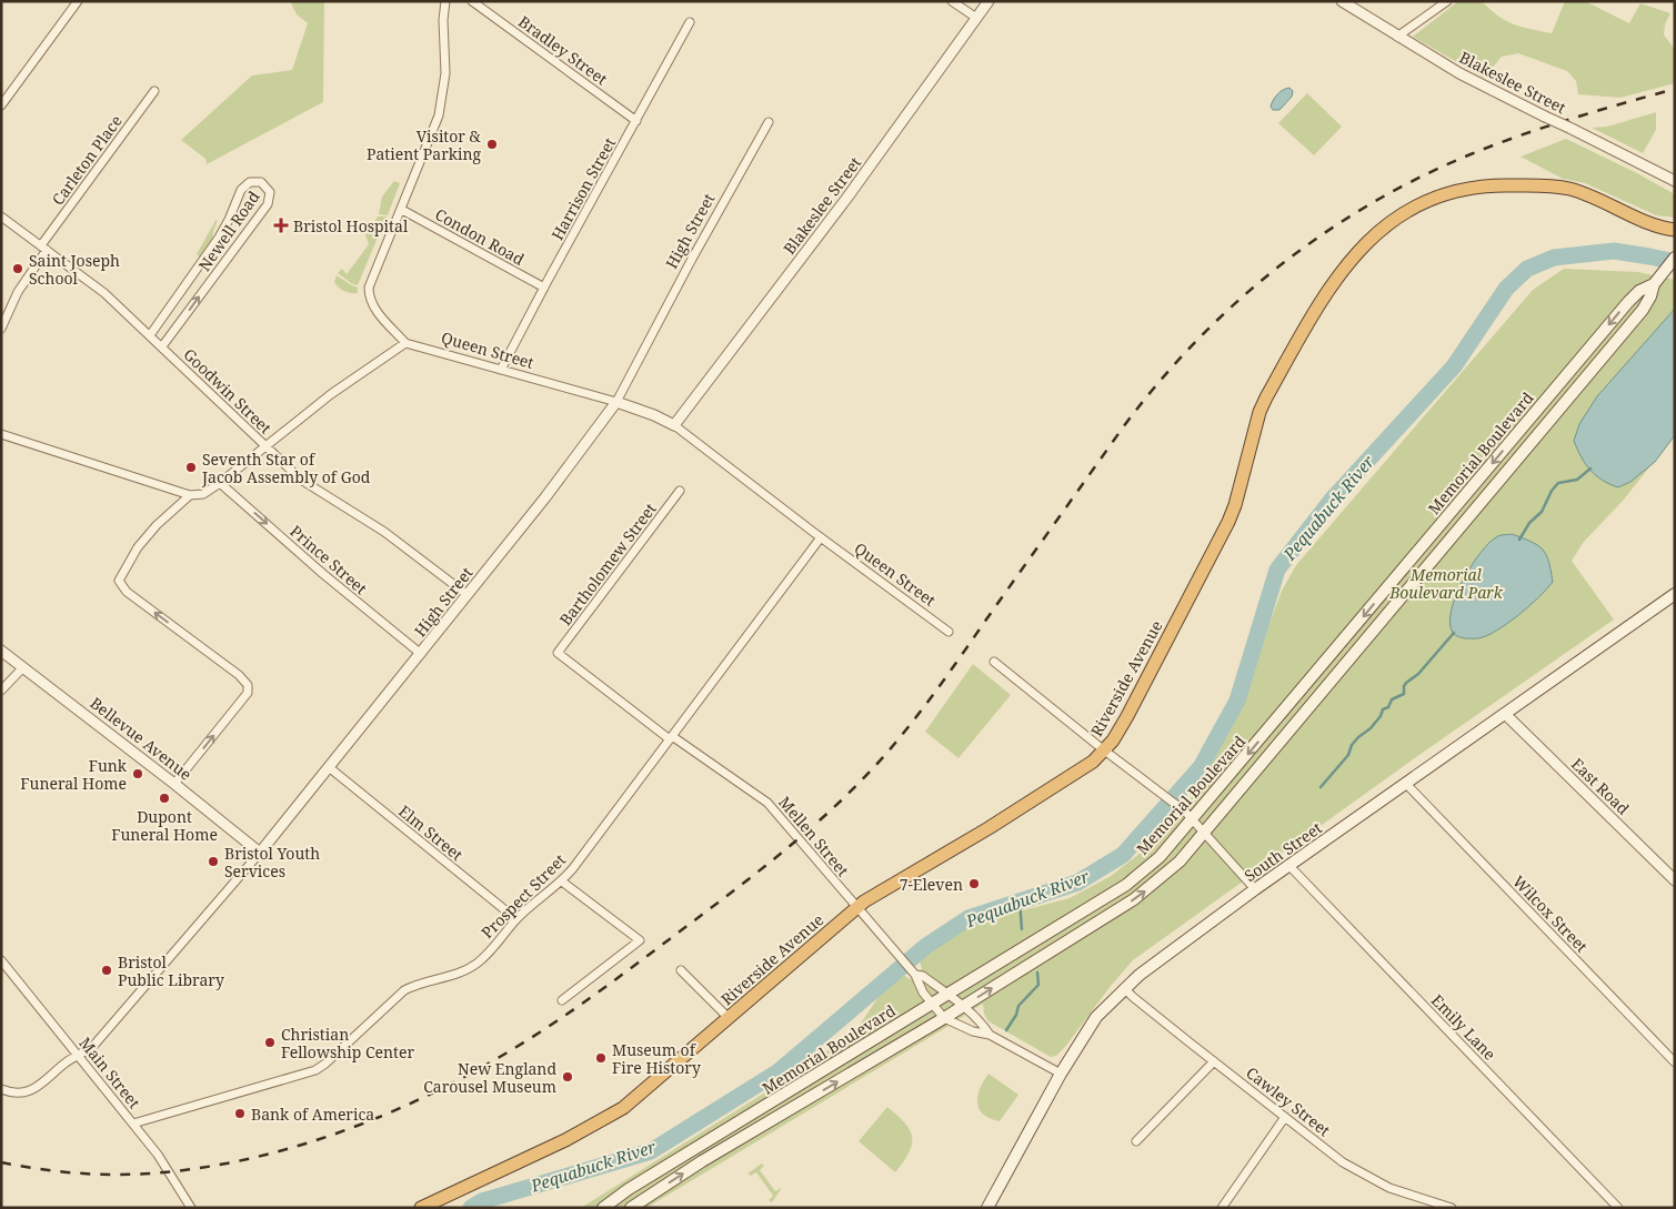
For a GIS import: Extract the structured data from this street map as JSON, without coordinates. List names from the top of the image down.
{
  "streets": {
    "highway": ["Riverside Avenue"],
    "main road": ["Memorial Boulevard", "South Street"],
    "street": [
      "Bradley Street",
      "Blakeslee Street",
      "Carleton Place",
      "Harrison Street",
      "Newell Road",
      "High Street",
      "Condon Road",
      "Queen Street",
      "Goodwin Street",
      "Prince Street",
      "Bartholomew Street",
      "Bellevue Avenue",
      "East Road",
      "Elm Street",
      "Mellen Street",
      "Prospect Street",
      "Wilcox Street",
      "Emily Lane",
      "Main Street",
      "Cawley Street"
    ]
  },
  "crossings": [
    ["Bradley Street", "Harrison Street"],
    ["Blakeslee Street", "Queen Street"],
    ["Carleton Place", "Goodwin Street"],
    ["Harrison Street", "Condon Road"],
    ["Harrison Street", "Queen Street"],
    ["Newell Road", "Goodwin Street"],
    ["High Street", "Queen Street"],
    ["High Street", "Goodwin Street"],
    ["High Street", "Prince Street"],
    ["High Street", "Bellevue Avenue"],
    ["High Street", "Elm Street"],
    ["High Street", "Main Street"],
    ["Queen Street", "Prospect Street"],
    ["Memorial Boulevard", "Mellen Street"],
    ["Bartholomew Street", "Mellen Street"],
    ["Riverside Avenue", "Mellen Street"],
    ["East Road", "South Street"],
    ["Elm Street", "Prospect Street"],
    ["Mellen Street", "South Street"],
    ["Mellen Street", "Prospect Street"],
    ["South Street", "Wilcox Street"],
    ["South Street", "Emily Lane"],
    ["South Street", "Cawley Street"],
    ["Prospect Street", "Main Street"]
  ],
  "one_way": ["Prince Street"],
  "water": ["Pequabuck River"],
  "parks": ["Memorial Boulevard Park"],
  "places": {
    "other": [
      "Visitor & Patient Parking",
      "Saint Joseph School",
      "Seventh Star of Jacob Assembly of God",
      "Funk Funeral Home",
      "Dupont Funeral Home",
      "Bristol Youth Services",
      "7-Eleven",
      "Bristol Public Library",
      "Christian Fellowship Center",
      "Museum of Fire History",
      "New England Carousel Museum",
      "Bank of America"
    ],
    "health": ["Bristol Hospital"]
  }
}
